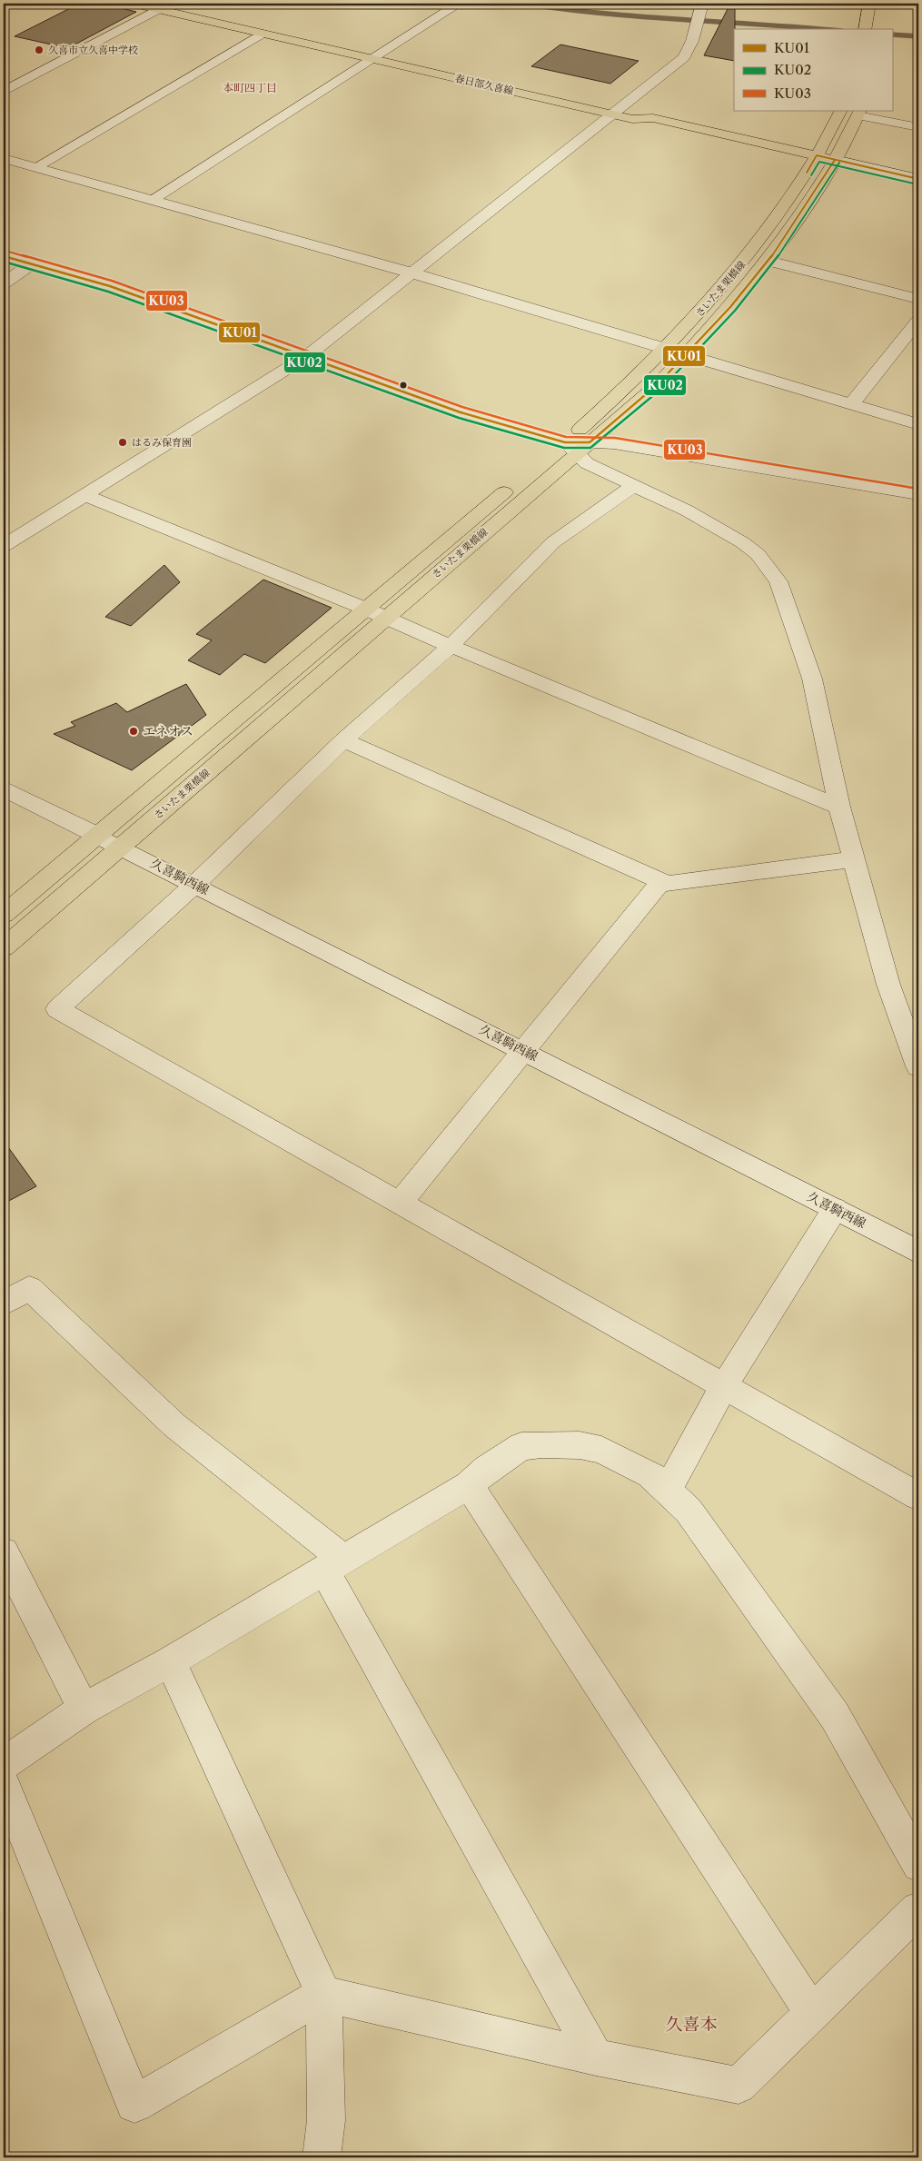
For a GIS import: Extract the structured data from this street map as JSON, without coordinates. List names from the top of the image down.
{
  "streets": {
    "main road": ["春日部久喜線", "さいたま栗橋線"],
    "street": ["久喜騎西線"]
  },
  "crossings": [
    ["春日部久喜線", "さいたま栗橋線"],
    ["さいたま栗橋線", "久喜騎西線"]
  ],
  "districts": ["本町四丁目", "久喜本"],
  "places": ["久喜市立久喜中学校", "はるみ保育園", "エネオス"],
  "lines": ["transit line KU01", "transit line KU02", "transit line KU03"],
  "legend": ["KU01", "KU02", "KU03"]
}
